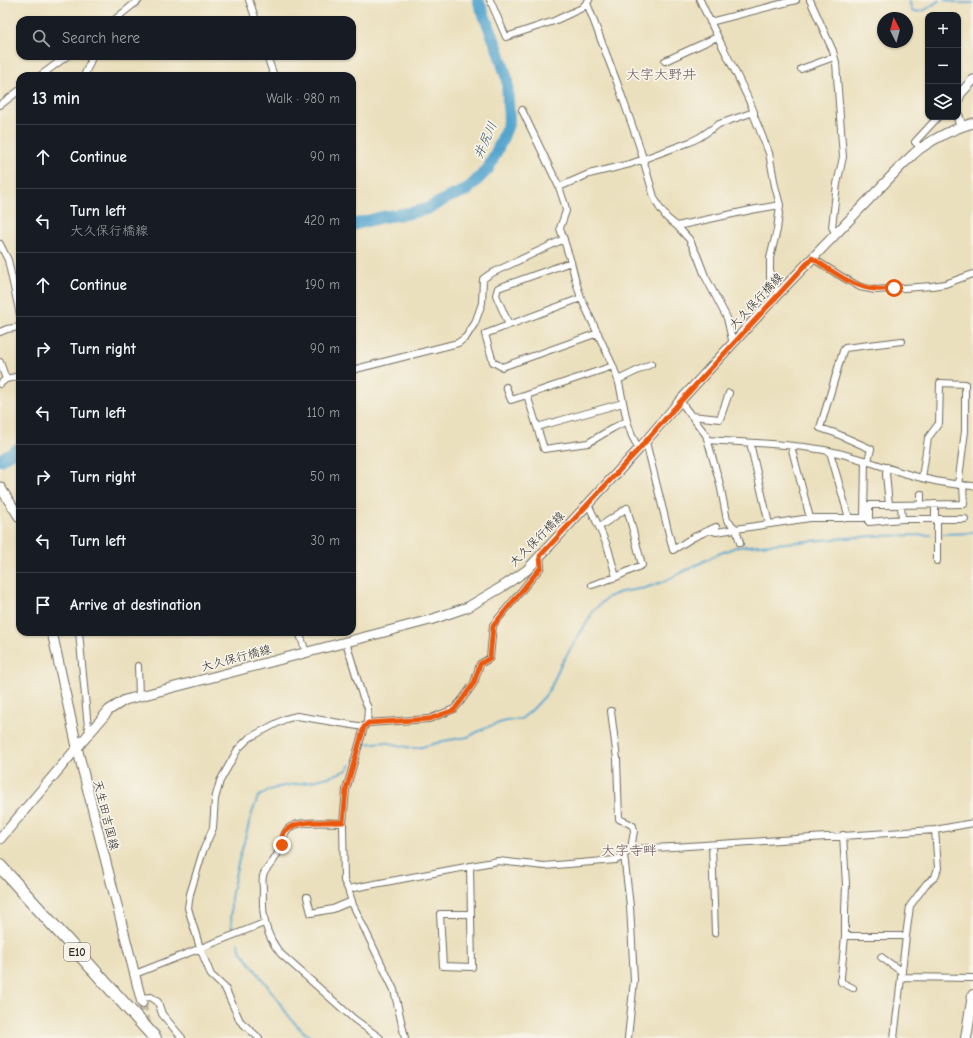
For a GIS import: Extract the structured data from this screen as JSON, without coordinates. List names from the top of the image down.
{
  "streets": {
    "highway": ["E10"],
    "main road": ["大久保行橋線", "天生田吉国線"]
  },
  "crossings": [
    ["大久保行橋線", "天生田吉国線"]
  ],
  "districts": ["大字大野井", "大字寺畔"],
  "water": ["井尻川"],
  "north": "top",
  "page": {
    "map_buttons": ["+", "−"],
    "search": "Search here",
    "heading": ["13 min", "Walk · 980 m"],
    "list": [
      ["Continue", "90 m"],
      ["Turn left", "大久保行橋線", "420 m"],
      ["Continue", "190 m"],
      ["Turn right", "90 m"],
      ["Turn left", "110 m"],
      ["Turn right", "50 m"],
      ["Turn left", "30 m"],
      "Arrive at destination"
    ]
  }
}
